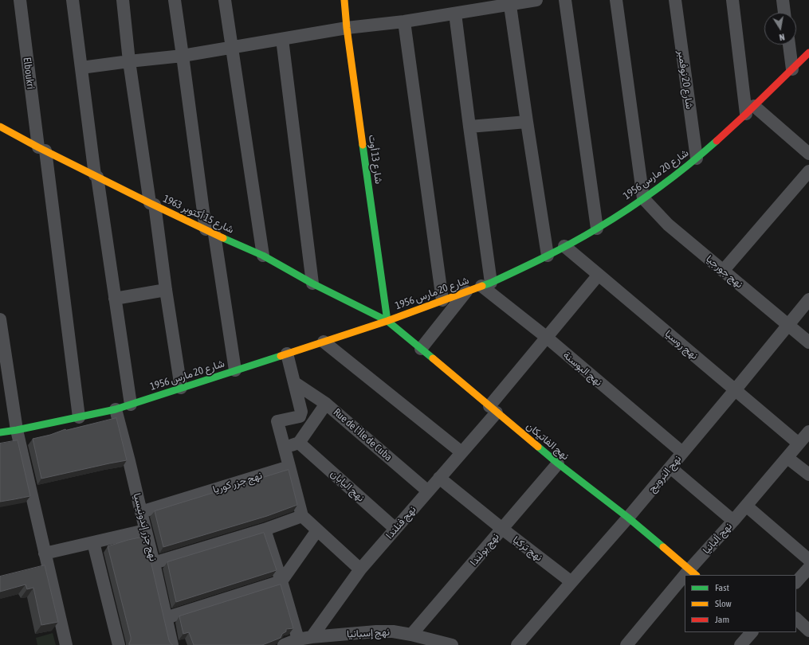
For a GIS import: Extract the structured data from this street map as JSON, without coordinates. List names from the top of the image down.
{
  "streets": {
    "street": [
      "Elboukri",
      "شارع 20 نوفمبر",
      "شارع 13 أوت",
      "شارع 20 مارس 1956",
      "شارع 15 أكتوبر 1963",
      "نهج جورجيا",
      "نهج روسيا",
      "نهج البوسنة",
      "Rue de l'Île de Cuba",
      "نهج الفاتيكان",
      "نهج النرويج",
      "نهج جزر كوريا",
      "نهج اليابان",
      "نهج فنلندا",
      "نهج جزر إندونيسيا",
      "نهج ألبانيا",
      "نهج تركيا",
      "نهج بولندا",
      "نهج إسبانيا"
    ]
  },
  "crossings": [
    ["Elboukri", "شارع 20 مارس 1956"],
    ["Elboukri", "شارع 15 أكتوبر 1963"],
    ["شارع 20 نوفمبر", "شارع 20 مارس 1956"],
    ["شارع 13 أوت", "شارع 20 مارس 1956"],
    ["شارع 13 أوت", "شارع 15 أكتوبر 1963"],
    ["شارع 13 أوت", "نهج الفاتيكان"],
    ["شارع 20 مارس 1956", "شارع 15 أكتوبر 1963"],
    ["شارع 20 مارس 1956", "نهج جورجيا"],
    ["شارع 20 مارس 1956", "نهج روسيا"],
    ["شارع 20 مارس 1956", "نهج البوسنة"],
    ["شارع 20 مارس 1956", "نهج الفاتيكان"],
    ["شارع 20 مارس 1956", "نهج جزر إندونيسيا"],
    ["شارع 15 أكتوبر 1963", "نهج الفاتيكان"],
    ["نهج جورجيا", "نهج النرويج"],
    ["نهج روسيا", "نهج النرويج"],
    ["نهج روسيا", "نهج فنلندا"],
    ["نهج روسيا", "نهج ألبانيا"],
    ["نهج البوسنة", "نهج النرويج"],
    ["نهج البوسنة", "نهج فنلندا"],
    ["Rue de l'Île de Cuba", "نهج فنلندا"],
    ["نهج الفاتيكان", "نهج النرويج"],
    ["نهج الفاتيكان", "نهج فنلندا"],
    ["نهج الفاتيكان", "نهج ألبانيا"],
    ["نهج الفاتيكان", "نهج بولندا"],
    ["نهج النرويج", "نهج تركيا"],
    ["نهج جزر كوريا", "نهج جزر إندونيسيا"],
    ["نهج اليابان", "نهج فنلندا"],
    ["نهج فنلندا", "نهج تركيا"],
    ["نهج فنلندا", "نهج إسبانيا"],
    ["نهج تركيا", "نهج بولندا"],
    ["نهج بولندا", "نهج إسبانيا"]
  ],
  "legend": ["Fast", "Slow", "Jam"],
  "north": "bottom"
}
